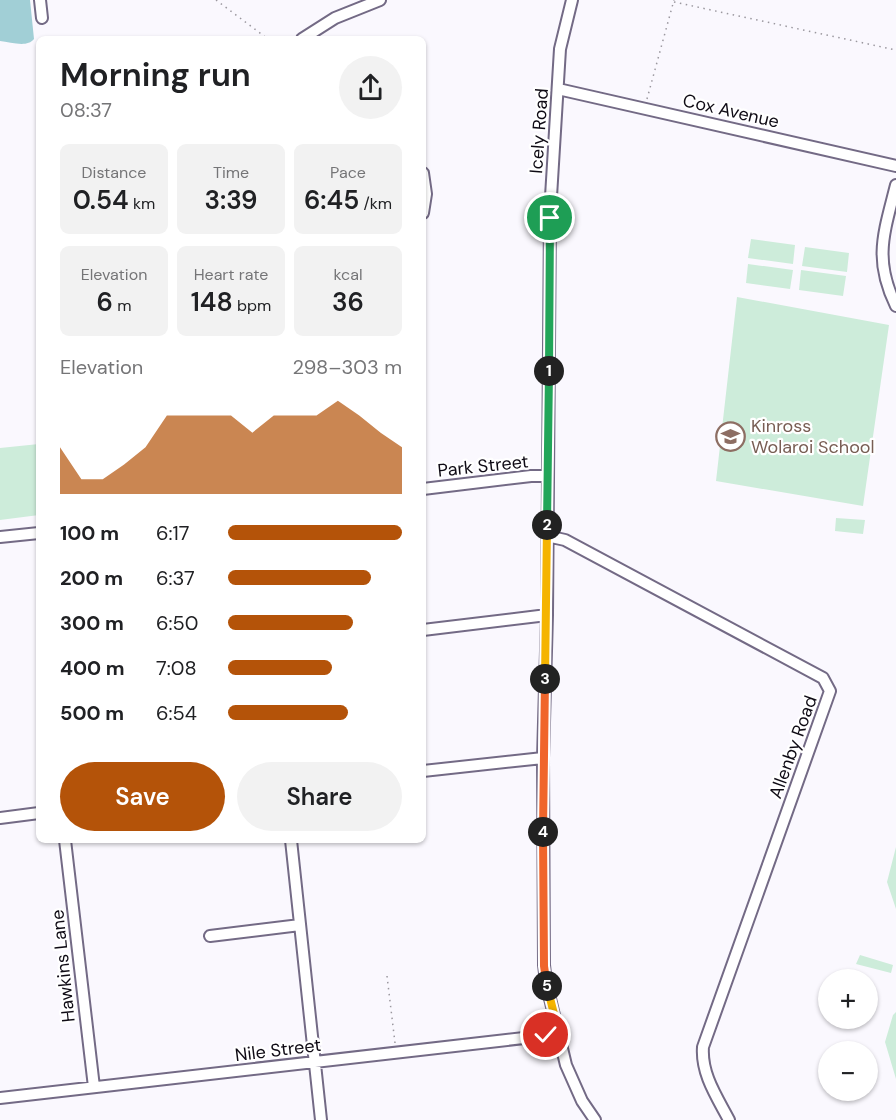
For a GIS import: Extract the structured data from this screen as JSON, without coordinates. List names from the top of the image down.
{
  "streets": {
    "street": [
      "Cox Avenue",
      "Icely Road",
      "Park Street",
      "Allenby Road",
      "Hawkins Lane",
      "Nile Street"
    ]
  },
  "crossings": [
    ["Cox Avenue", "Icely Road"],
    ["Icely Road", "Park Street"],
    ["Icely Road", "Allenby Road"],
    ["Icely Road", "Nile Street"],
    ["Hawkins Lane", "Nile Street"]
  ],
  "places": {
    "school or university": ["Kinross Wolaroi School"]
  },
  "page": {
    "heading": ["Morning run", "08:37"],
    "stats": [
      ["Distance", "0.54 km"],
      ["Time", "3:39"],
      ["Pace", "6:45 /km"],
      ["Elevation", "6 m"],
      ["Heart rate", "148 bpm"],
      ["kcal", "36"]
    ],
    "chart": ["Elevation", "298–303 m"],
    "pins": [
      "1",
      "2",
      "3",
      "4",
      "5"
    ],
    "list": [
      {
        "name": "100 m",
        "note": "6:17"
      },
      {
        "name": "200 m",
        "note": "6:37"
      },
      {
        "name": "300 m",
        "note": "6:50"
      },
      {
        "name": "400 m",
        "note": "7:08"
      },
      {
        "name": "500 m",
        "note": "6:54"
      }
    ],
    "buttons": ["Save", "Share"],
    "map_buttons": ["+", "−"]
  }
}
